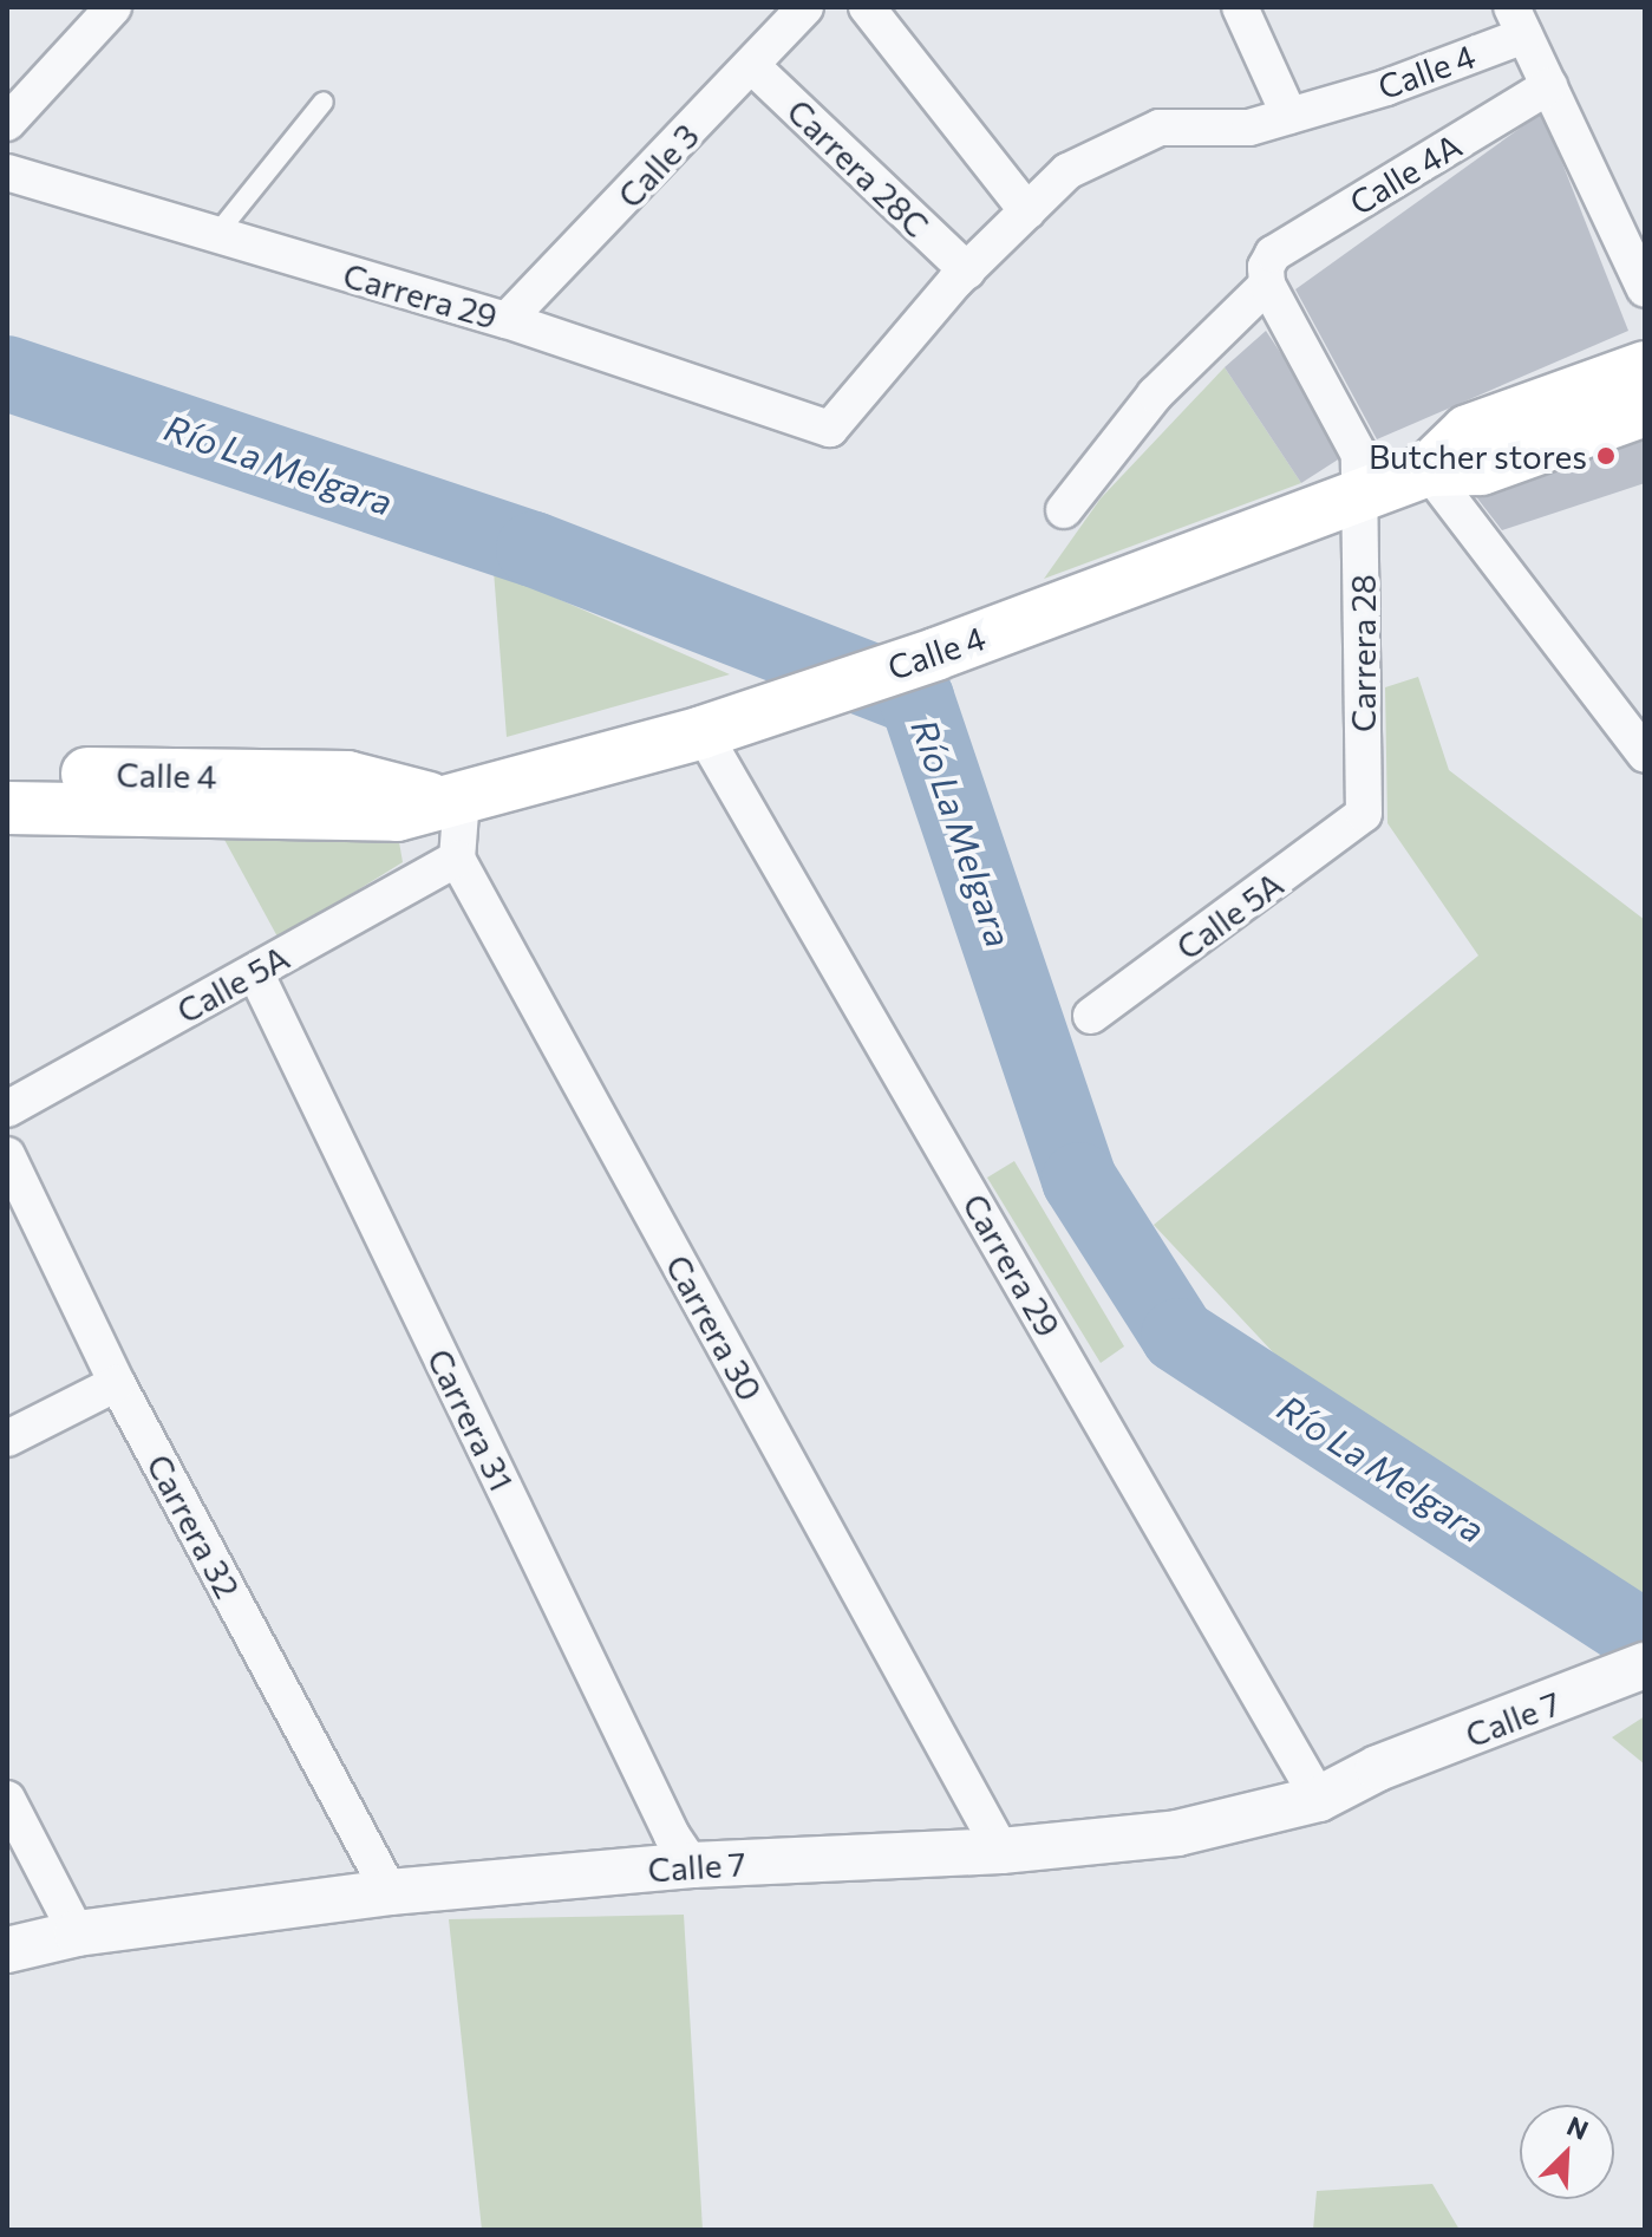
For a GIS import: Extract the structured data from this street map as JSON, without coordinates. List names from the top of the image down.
{
  "streets": {
    "main road": ["Calle 4"],
    "street": [
      "Calle 3",
      "Carrera 28C",
      "Calle 4A",
      "Carrera 29",
      "Carrera 28",
      "Calle 5A",
      "Carrera 30",
      "Carrera 31",
      "Carrera 32",
      "Calle 7"
    ]
  },
  "crossings": [
    ["Calle 4", "Carrera 28C"],
    ["Calle 4", "Carrera 29"],
    ["Calle 4", "Carrera 28"],
    ["Calle 3", "Carrera 28C"],
    ["Calle 3", "Carrera 29"],
    ["Calle 4A", "Carrera 28"],
    ["Carrera 29", "Calle 7"],
    ["Carrera 28", "Calle 5A"],
    ["Calle 5A", "Carrera 30"],
    ["Calle 5A", "Carrera 31"],
    ["Carrera 30", "Calle 7"],
    ["Carrera 31", "Calle 7"],
    ["Carrera 32", "Calle 7"]
  ],
  "water": ["Río La Melgara"],
  "places": ["Butcher stores"],
  "north": "top right"
}
